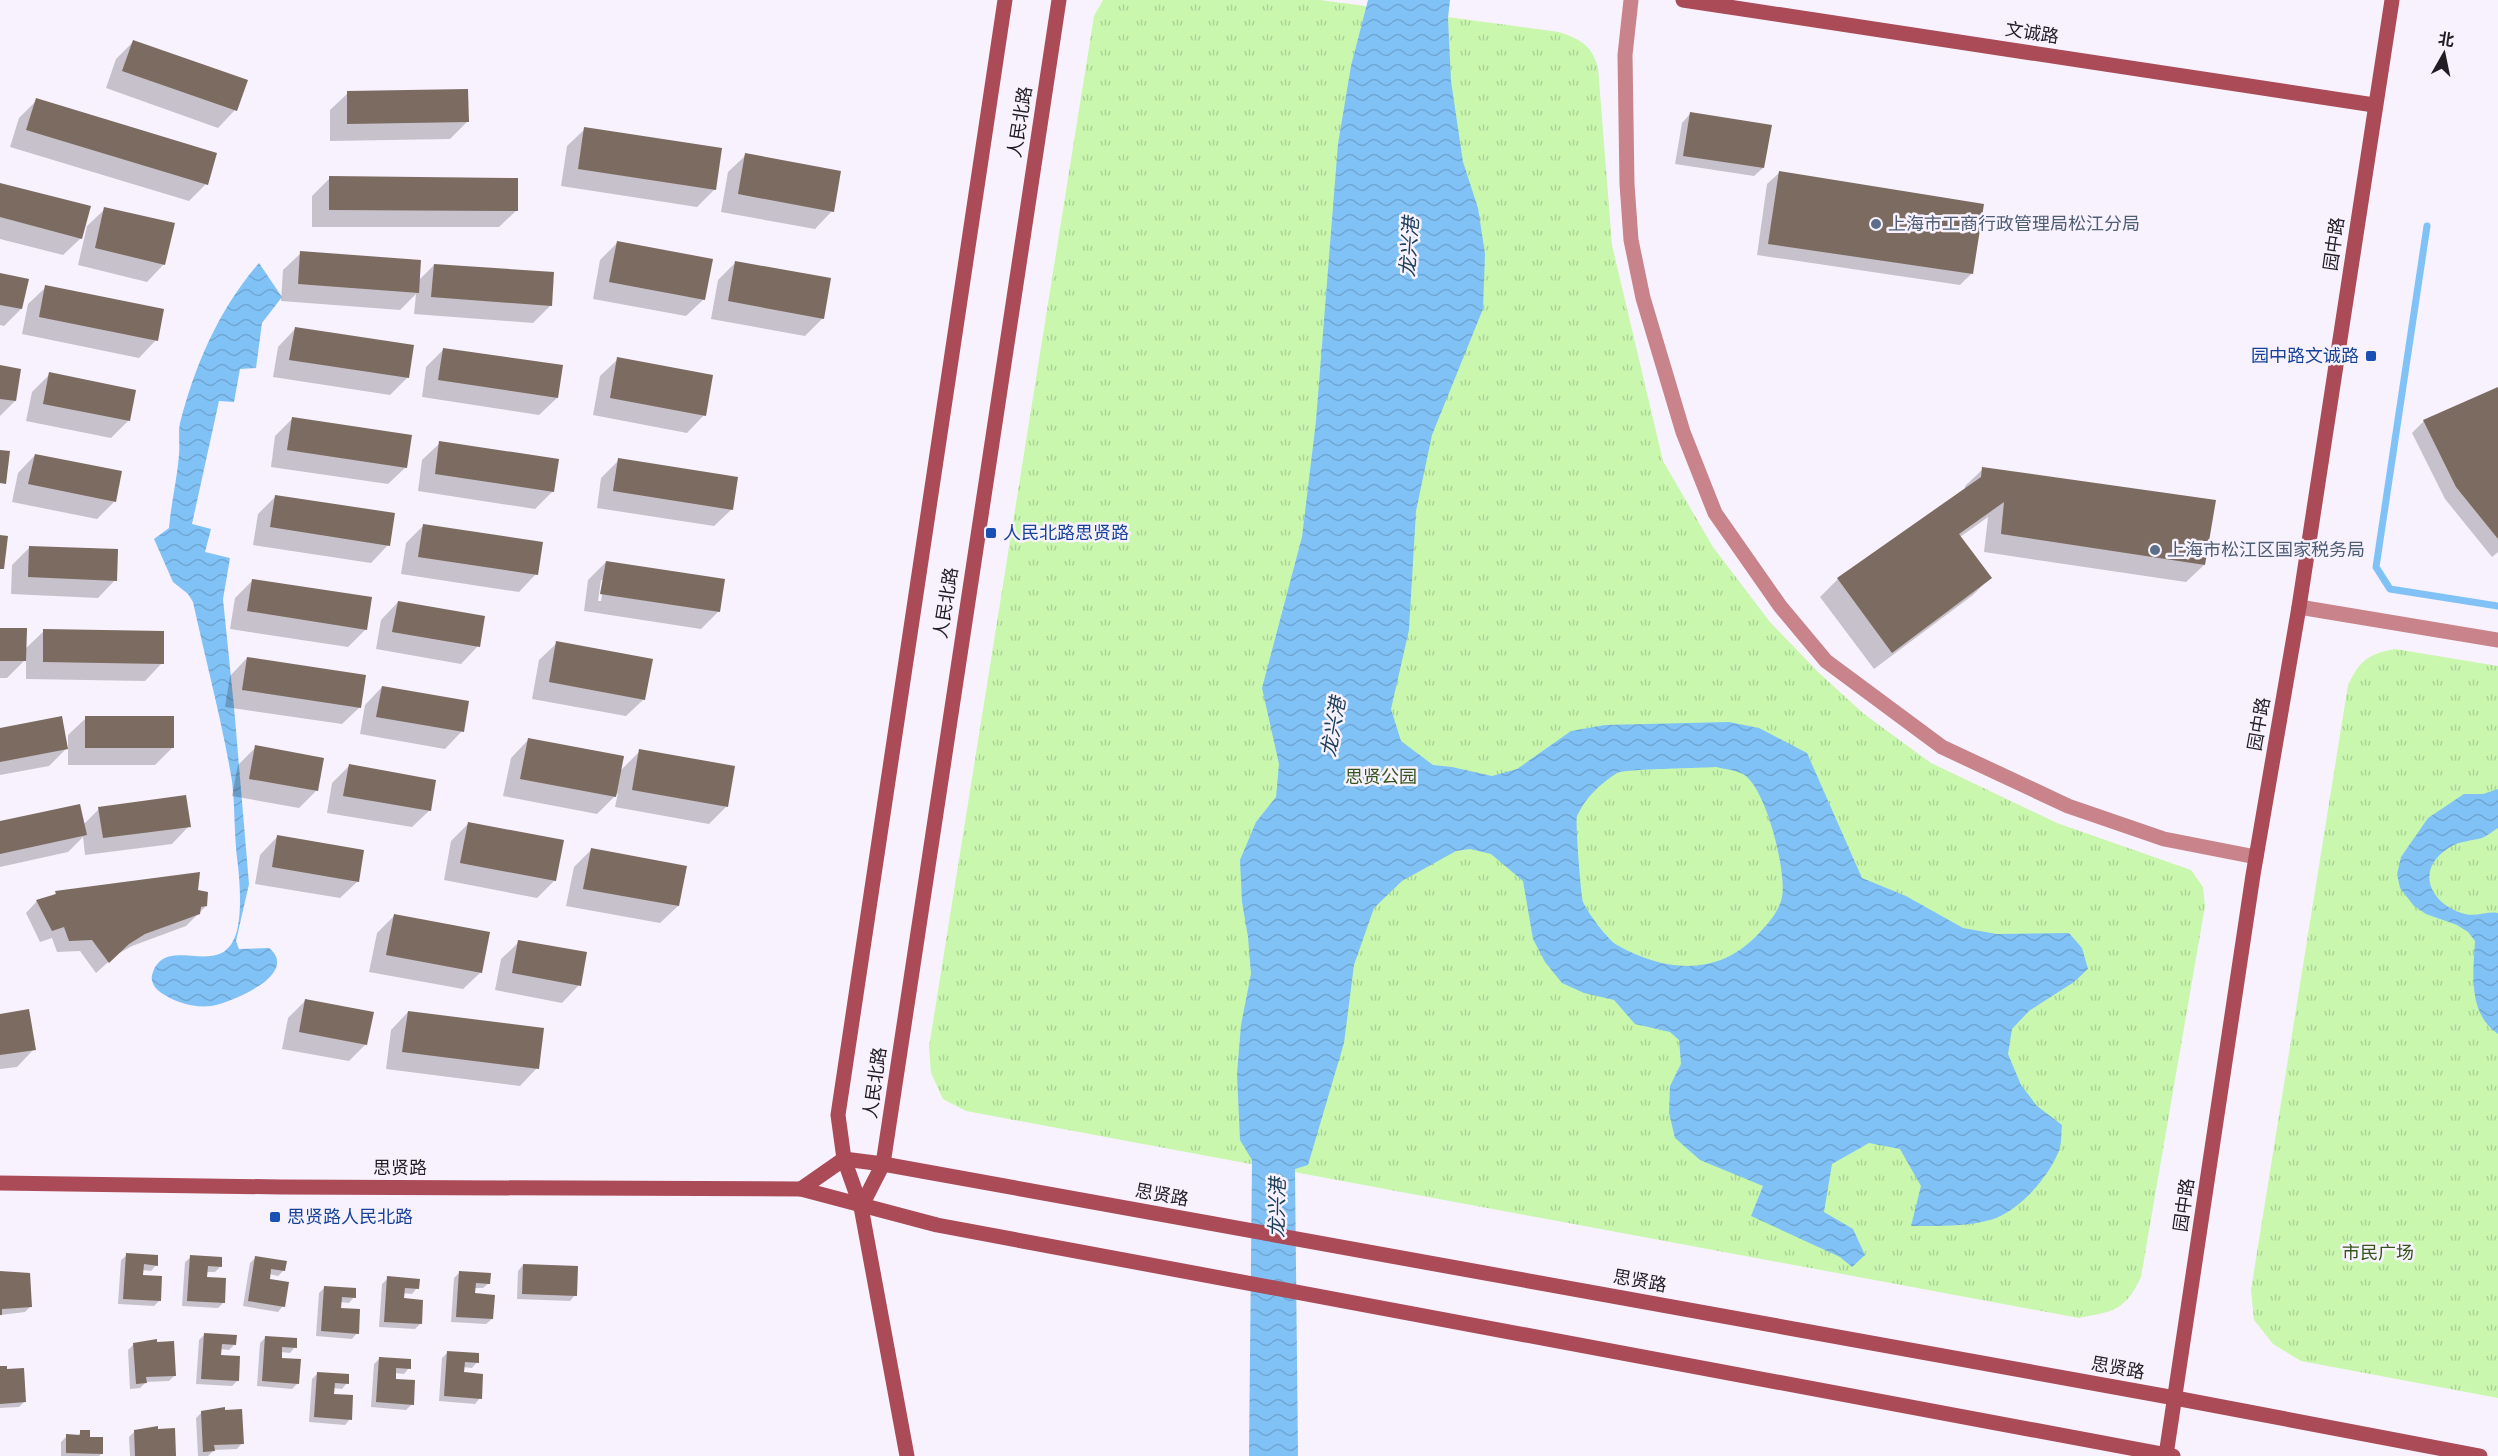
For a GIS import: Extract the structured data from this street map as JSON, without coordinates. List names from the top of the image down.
{
  "streets": {
    "main road": [
      "文诚路",
      "人民北路",
      "园中路",
      "思贤路"
    ]
  },
  "crossings": [
    ["文诚路", "园中路"],
    ["人民北路", "思贤路"],
    ["园中路", "思贤路"]
  ],
  "water": ["龙兴港"],
  "parks": ["思贤公园", "市民广场"],
  "places": {
    "other": ["上海市工商行政管理局松江分局", "上海市松江区国家税务局"],
    "transit": ["园中路文诚路", "人民北路思贤路", "思贤路人民北路"]
  },
  "north": "top"
}
